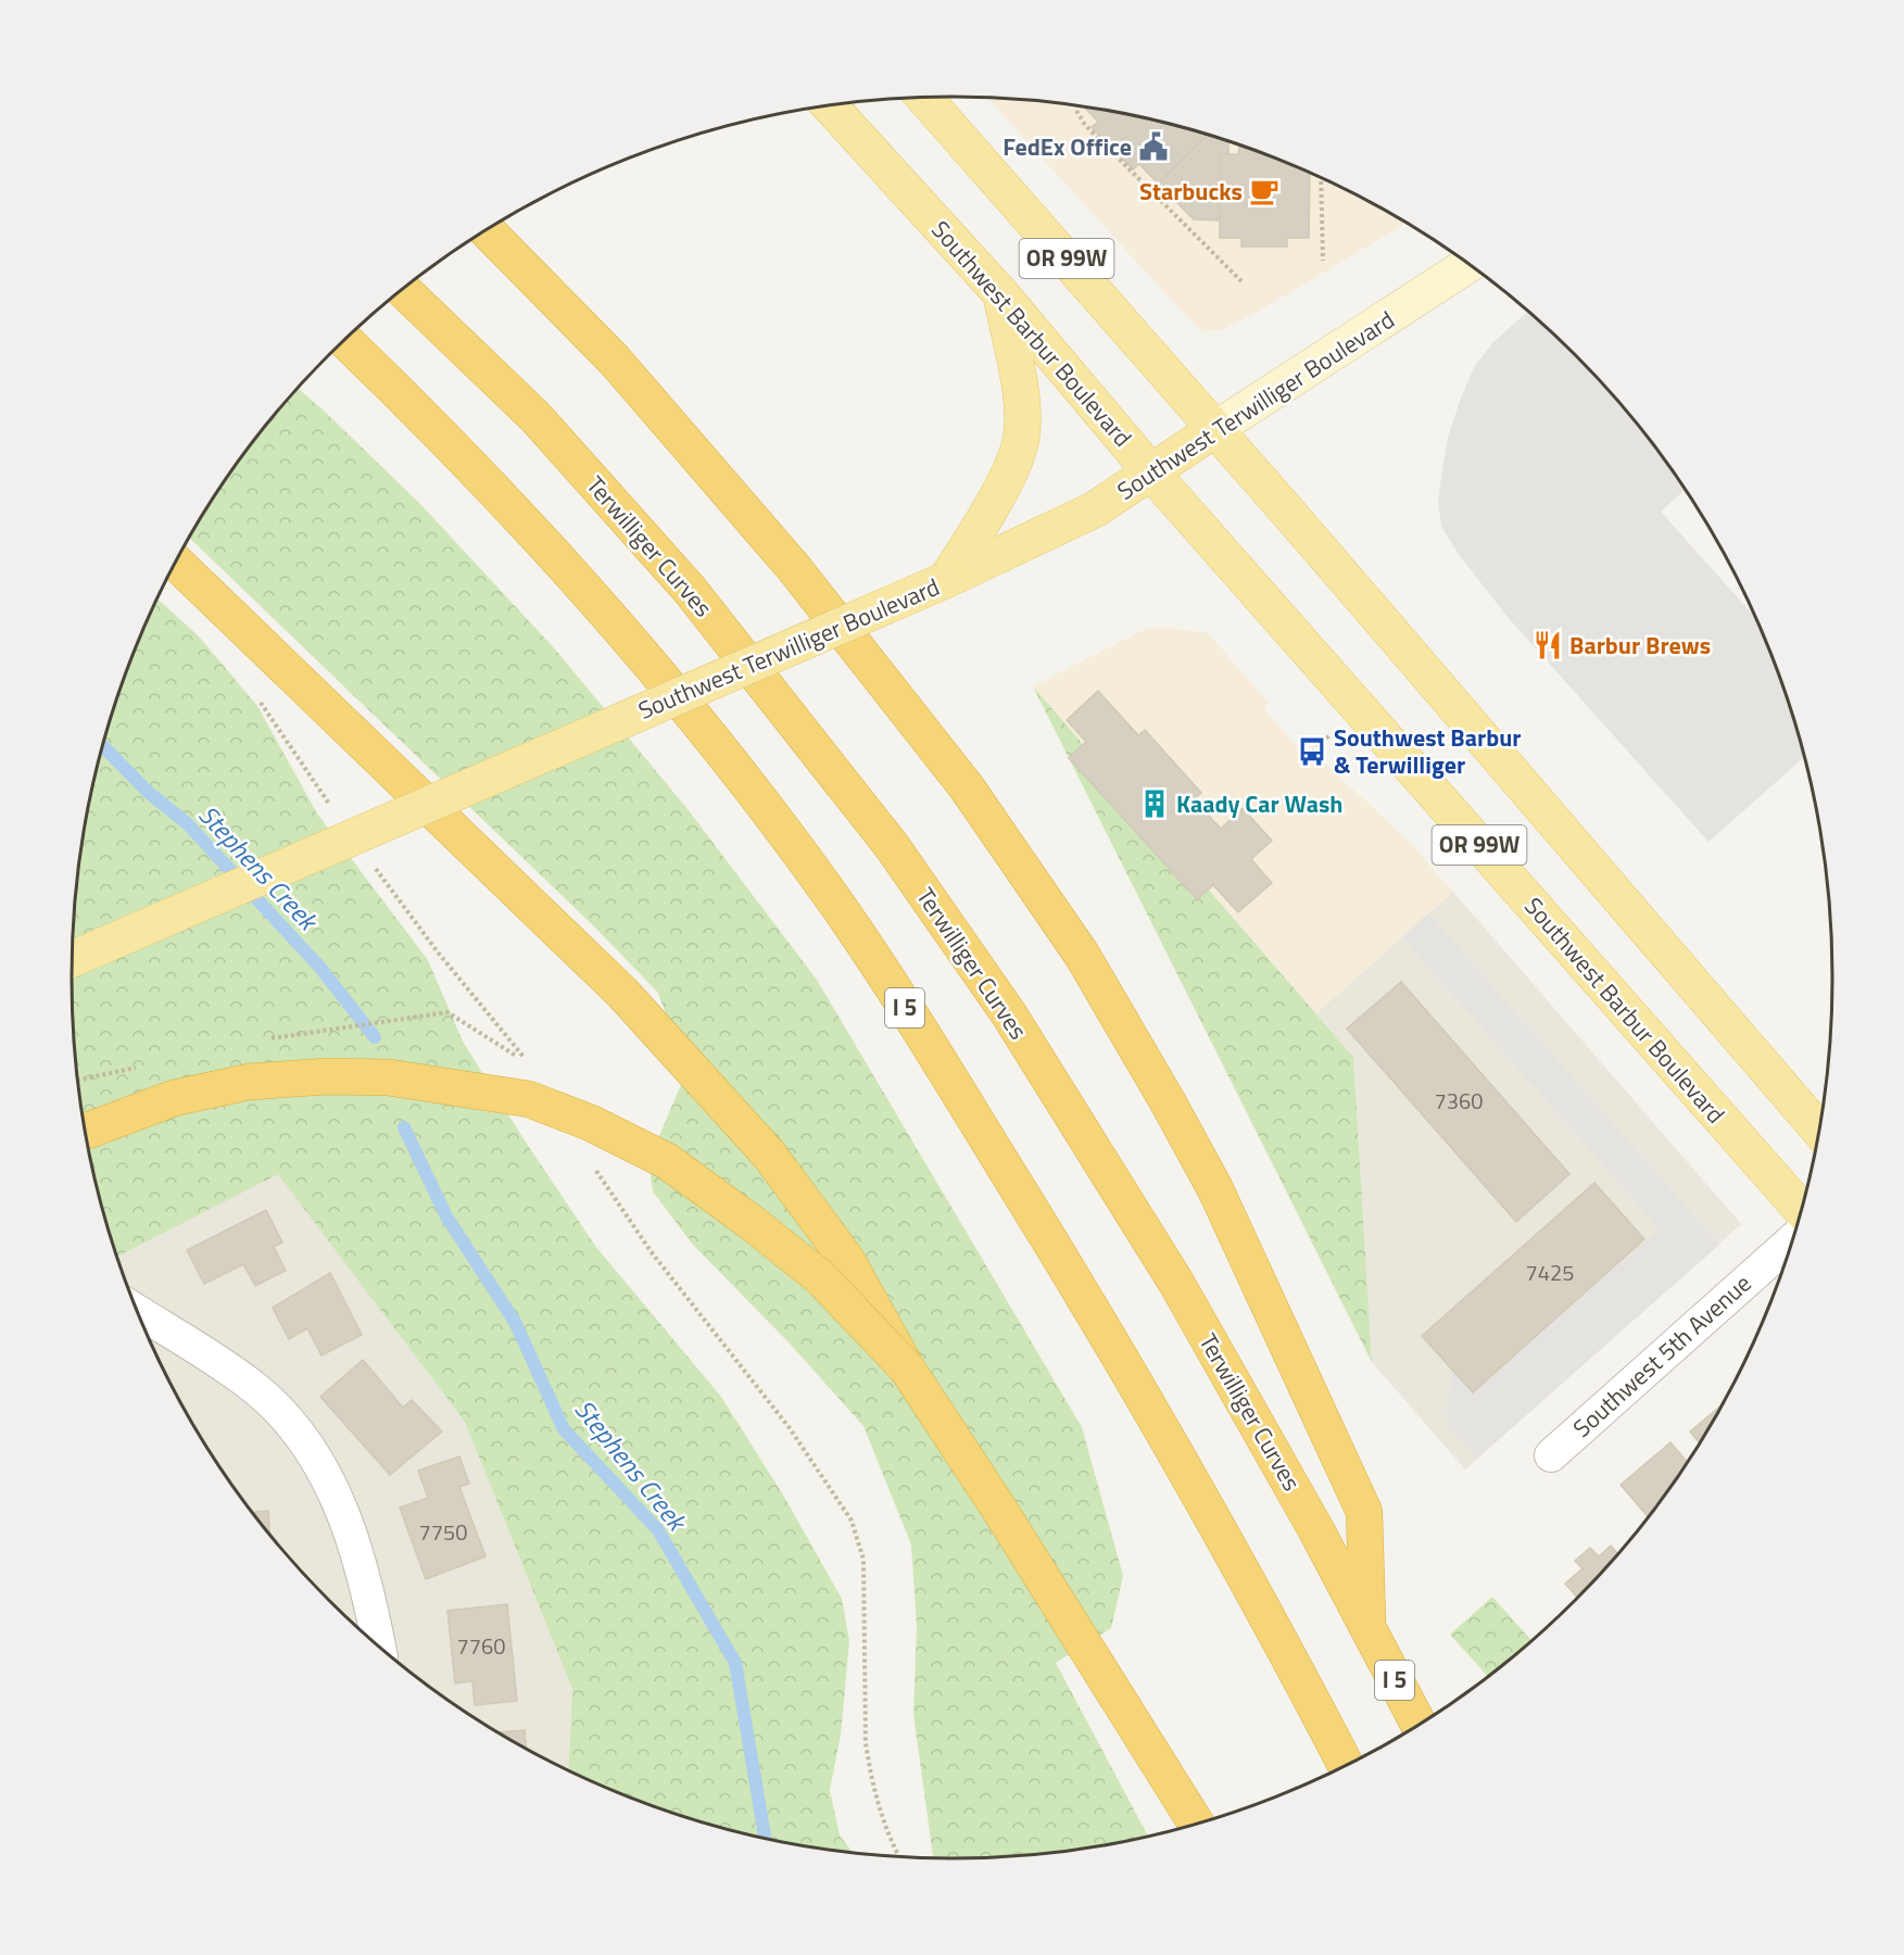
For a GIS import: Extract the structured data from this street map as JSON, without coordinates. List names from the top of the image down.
{
  "streets": {
    "highway": ["Terwilliger Curves", "I 5"],
    "main road": ["OR 99W", "Southwest Barbur Boulevard", "Southwest Terwilliger Boulevard"],
    "street": ["Southwest 5th Avenue"]
  },
  "crossings": [
    ["OR 99W", "Southwest Terwilliger Boulevard"],
    ["Southwest Barbur Boulevard", "Southwest Terwilliger Boulevard"]
  ],
  "water": ["Stephens Creek"],
  "places": {
    "public building": ["FedEx Office"],
    "cafe": ["Starbucks"],
    "restaurant": ["Barbur Brews"],
    "bus stop": ["Southwest Barbur & Terwilliger"],
    "building": ["Kaady Car Wash"]
  },
  "house_numbers": [
    "7360",
    "7425",
    "7750",
    "7760"
  ]
}
